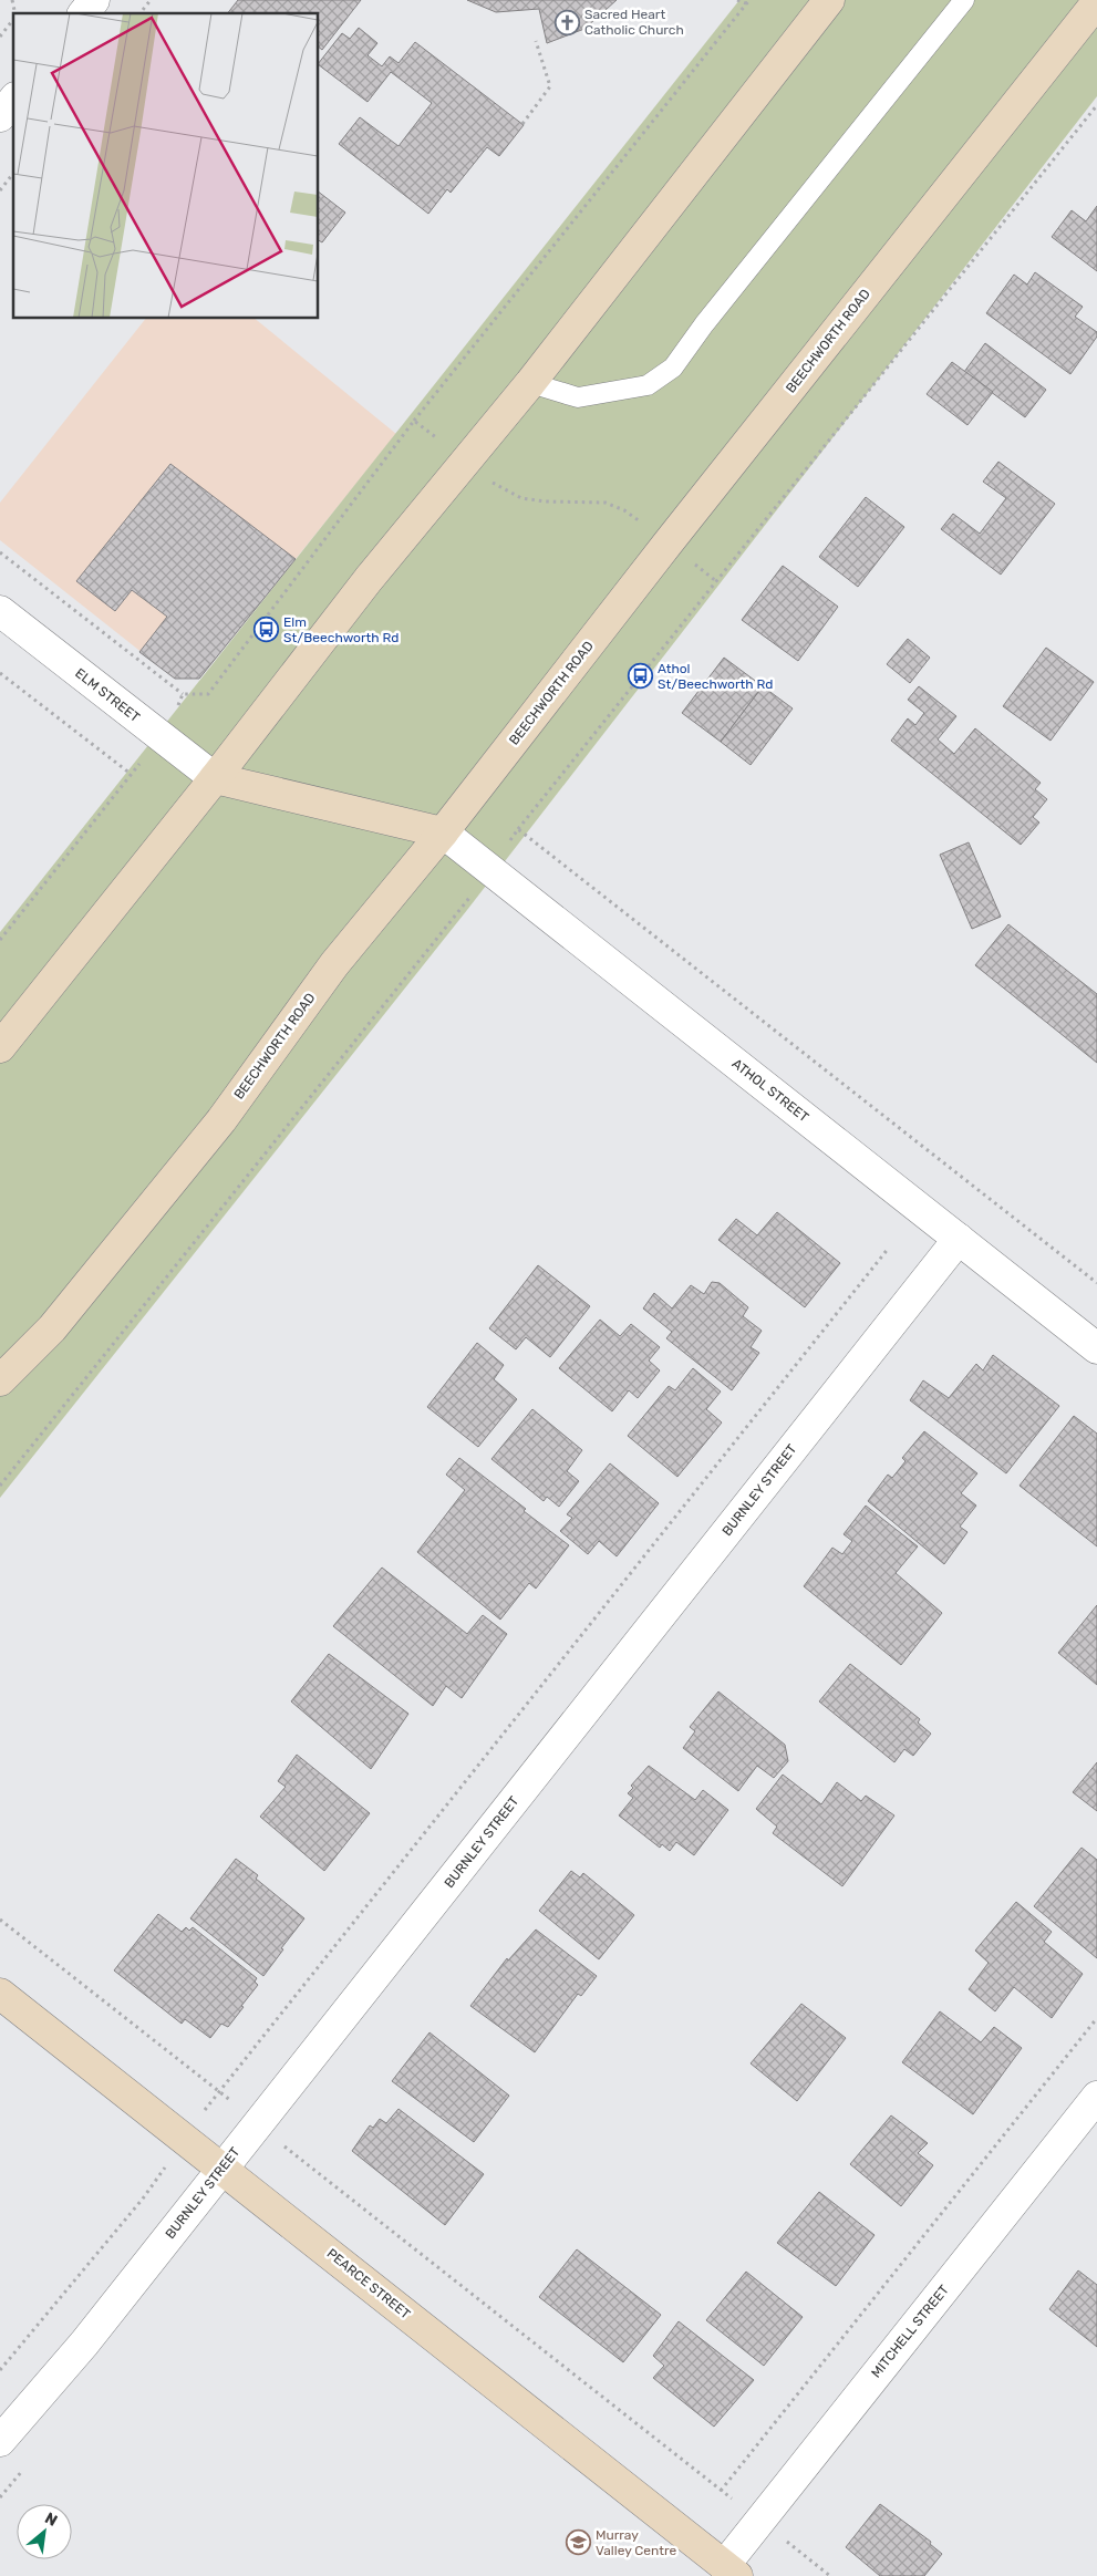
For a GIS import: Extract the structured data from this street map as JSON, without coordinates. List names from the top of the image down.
{
  "streets": {
    "main road": ["BEECHWORTH ROAD", "PEARCE STREET"],
    "street": [
      "ELM STREET",
      "ATHOL STREET",
      "BURNLEY STREET",
      "MITCHELL STREET"
    ]
  },
  "crossings": [
    ["BEECHWORTH ROAD", "ATHOL STREET"],
    ["ATHOL STREET", "BURNLEY STREET"],
    ["BURNLEY STREET", "PEARCE STREET"],
    ["PEARCE STREET", "MITCHELL STREET"]
  ],
  "places": {
    "church": ["Sacred Heart Catholic Church"],
    "bus stop": ["Elm St/Beechworth Rd", "Athol St/Beechworth Rd"],
    "school or university": ["Murray Valley Centre"]
  },
  "north": "top right"
}
